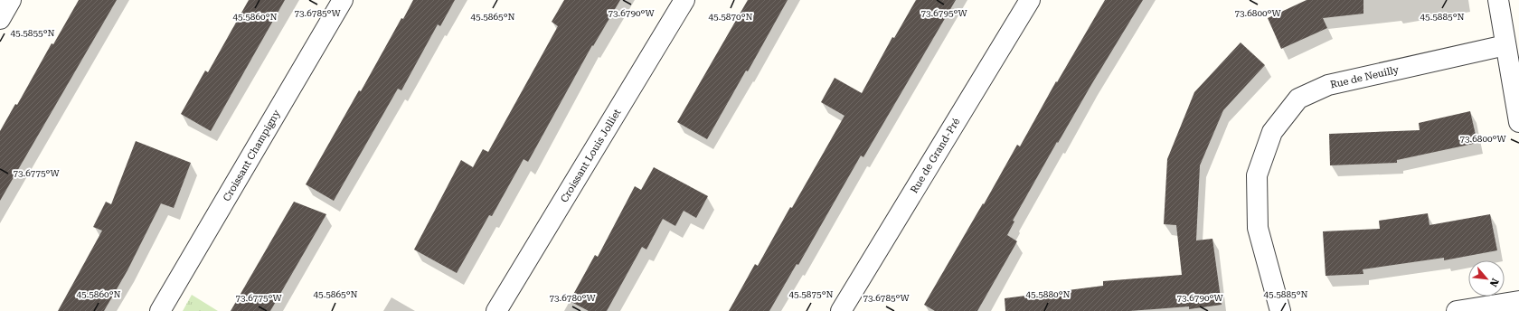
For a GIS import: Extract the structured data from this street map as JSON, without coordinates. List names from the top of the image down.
{
  "streets": {
    "street": [
      "Rue de Neuilly",
      "Croissant Champigny",
      "Croissant Louis Jolliet",
      "Rue de Grand-Pré"
    ]
  },
  "north": "bottom right",
  "coordinates": [
    "73.6785°W",
    "73.6795°W",
    "73.6790°W",
    "73.6800°W",
    "45.5860°N",
    "45.5865°N",
    "45.5870°N",
    "45.5885°N",
    "45.5855°N",
    "73.6775°W",
    "45.5875°N",
    "45.5880°N",
    "73.6780°W"
  ]
}
